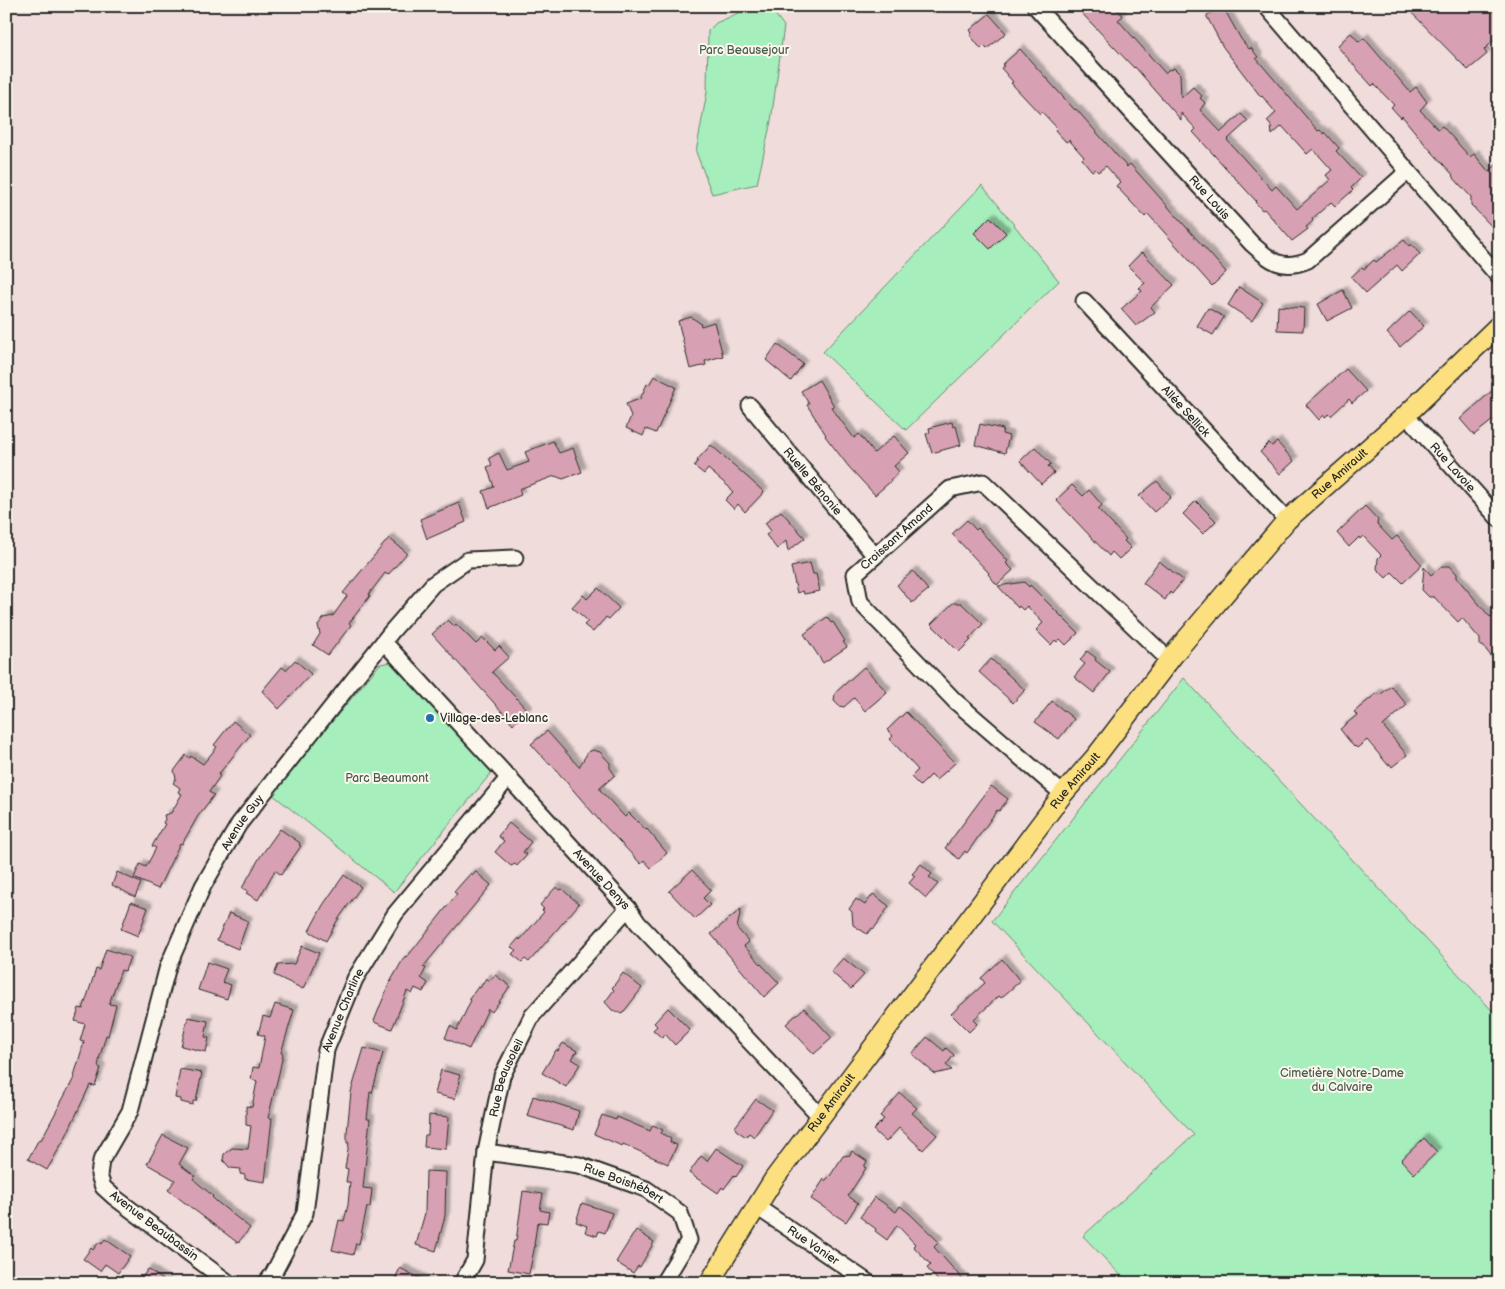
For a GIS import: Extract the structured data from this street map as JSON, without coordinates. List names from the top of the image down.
{
  "streets": {
    "main road": ["Rue Amirault"],
    "street": [
      "Rue Louis",
      "Allée Sellick",
      "Rue Lavoie",
      "Ruelle Bénonie",
      "Croissant Amand",
      "Avenue Guy",
      "Avenue Denys",
      "Avenue Charline",
      "Rue Beausoleil",
      "Rue Boishébert",
      "Avenue Beaubassin",
      "Rue Vanier"
    ]
  },
  "crossings": [
    ["Allée Sellick", "Rue Amirault"],
    ["Rue Lavoie", "Rue Amirault"],
    ["Rue Amirault", "Croissant Amand"],
    ["Rue Amirault", "Avenue Denys"],
    ["Rue Amirault", "Rue Vanier"],
    ["Ruelle Bénonie", "Croissant Amand"],
    ["Avenue Guy", "Avenue Denys"],
    ["Avenue Guy", "Avenue Beaubassin"],
    ["Avenue Denys", "Avenue Charline"],
    ["Avenue Denys", "Rue Beausoleil"],
    ["Rue Beausoleil", "Rue Boishébert"]
  ],
  "parks": ["Parc Beausejour", "Parc Beaumont", "Cimetière Notre-Dame du Calvaire"],
  "places": ["Village-des-Leblanc"]
}
